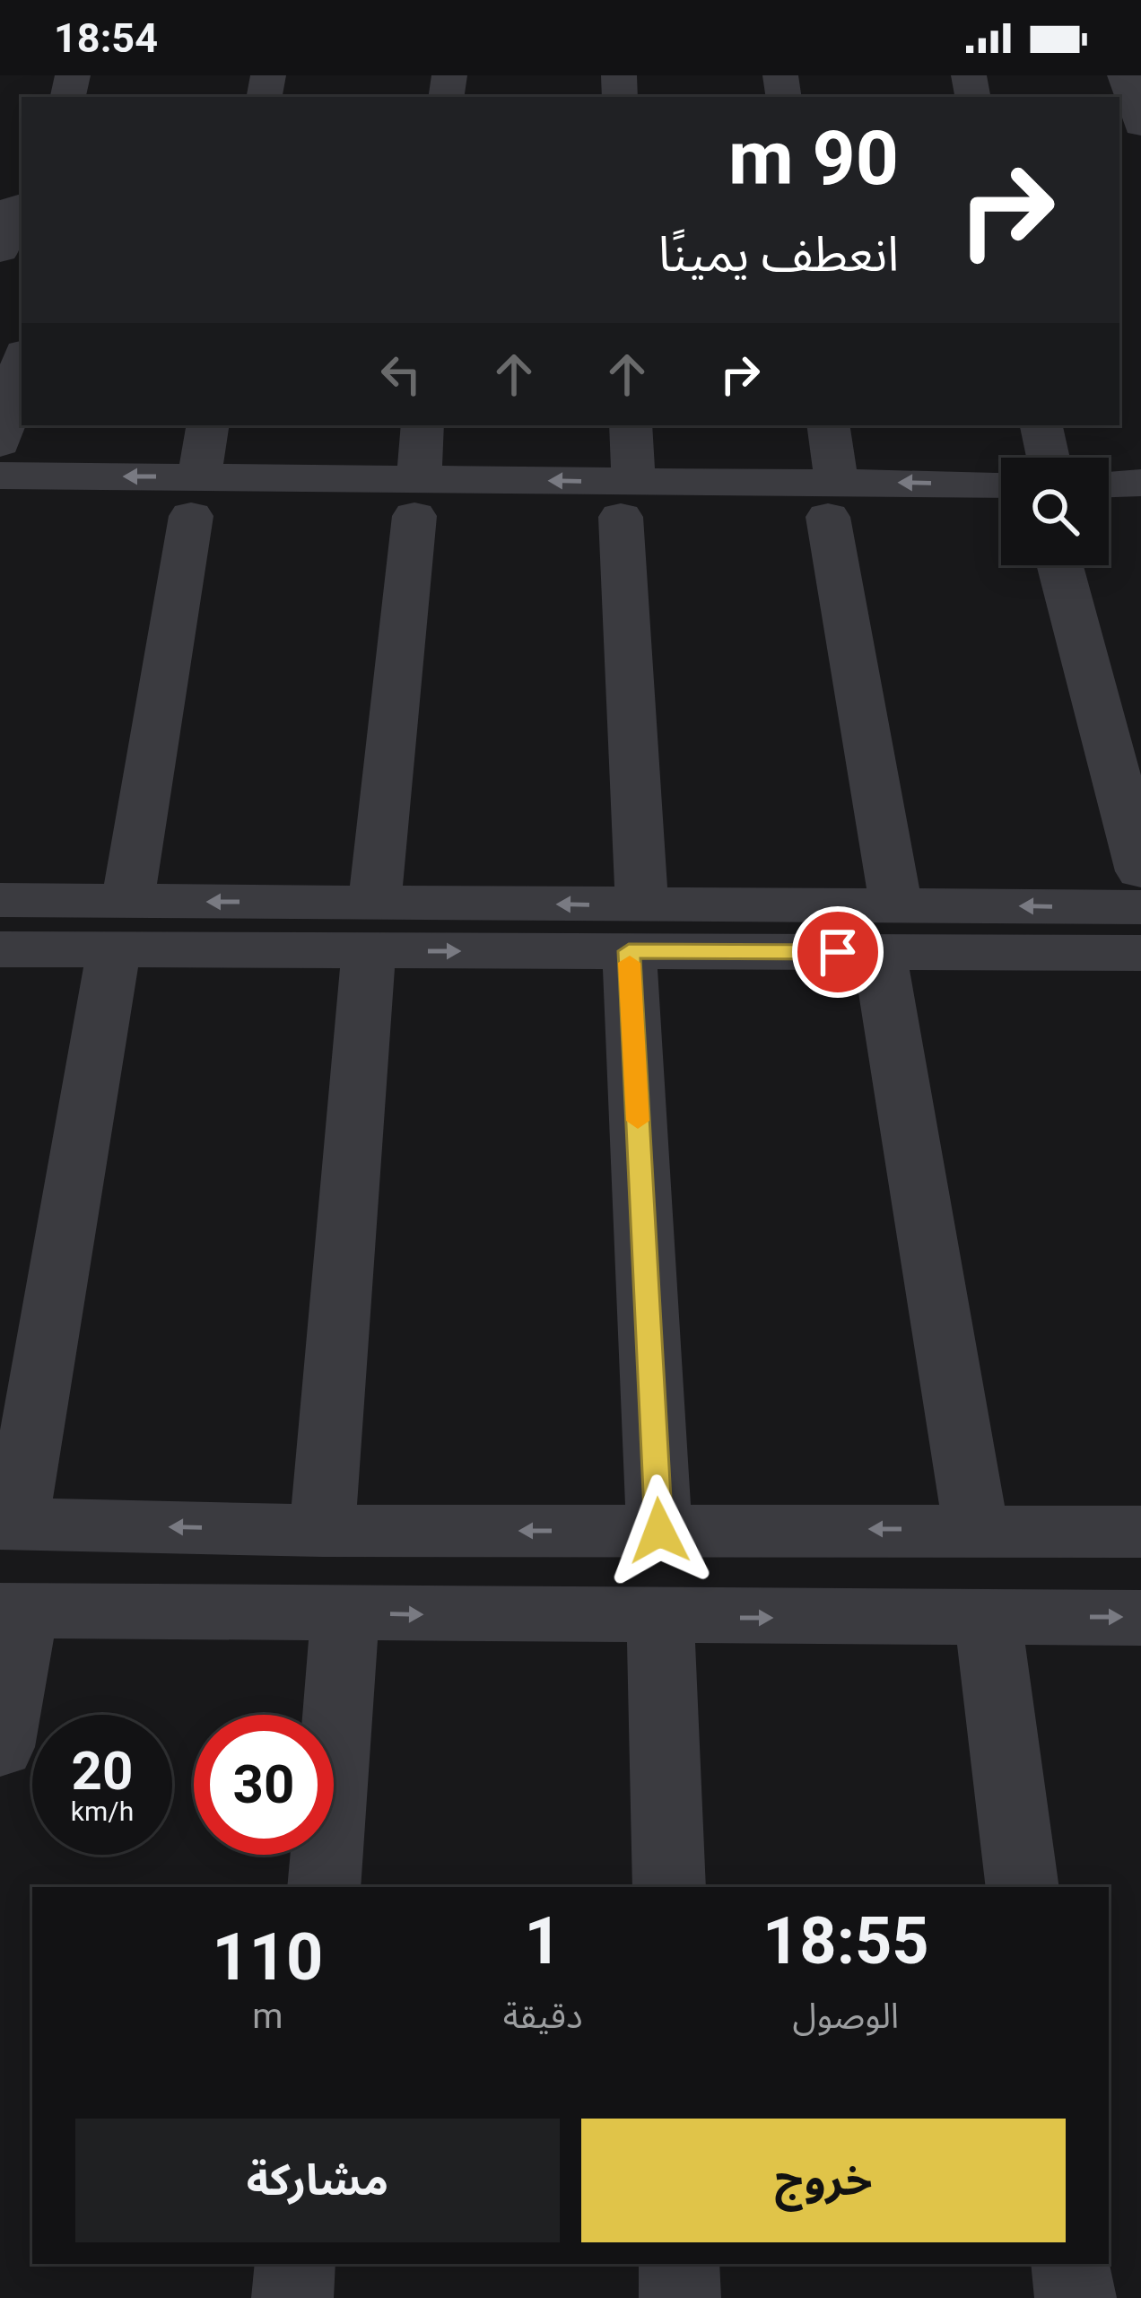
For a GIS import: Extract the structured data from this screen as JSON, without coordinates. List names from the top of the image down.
{
  "page": {
    "status": "18:54",
    "turn": ["90 m", "انعطف يمينًا"],
    "speed": "20 km/h",
    "limit": "30",
    "eta": [
      "18:55",
      "الوصول",
      "1",
      "دقيقة",
      "110",
      "m"
    ],
    "buttons": ["خروج", "مشاركة"]
  }
}
